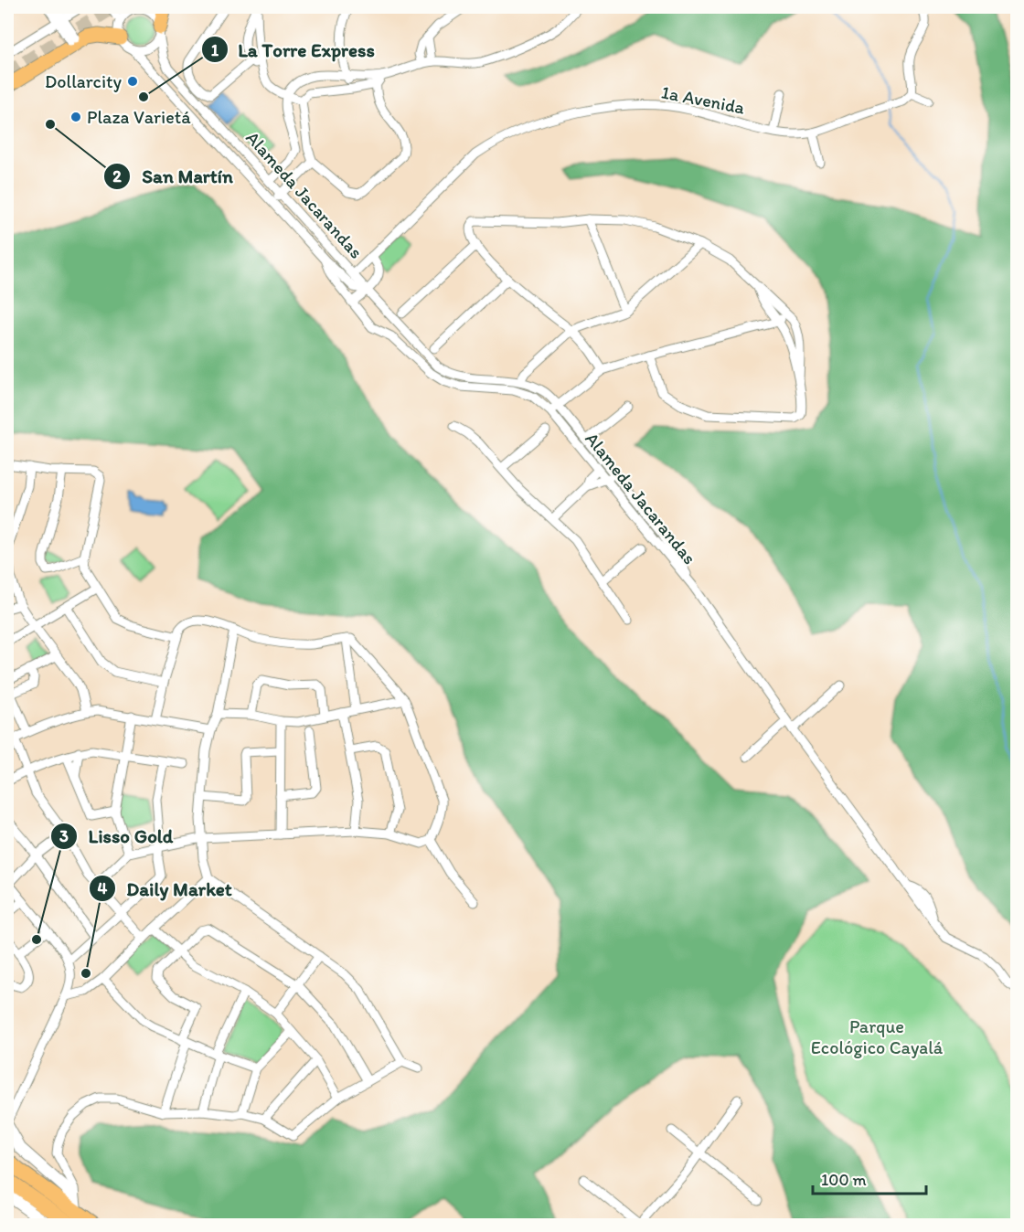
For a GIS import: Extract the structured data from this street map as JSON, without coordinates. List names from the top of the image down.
{
  "streets": {
    "street": ["1a Avenida", "Alameda Jacarandas"]
  },
  "crossings": [
    ["1a Avenida", "Alameda Jacarandas"]
  ],
  "parks": ["Parque Ecológico Cayalá"],
  "places": [
    "Dollarcity",
    "La Torre Express",
    "Plaza Varietá",
    "San Martín",
    "Lisso Gold",
    "Daily Market"
  ],
  "scale_bar": "100 m"
}
